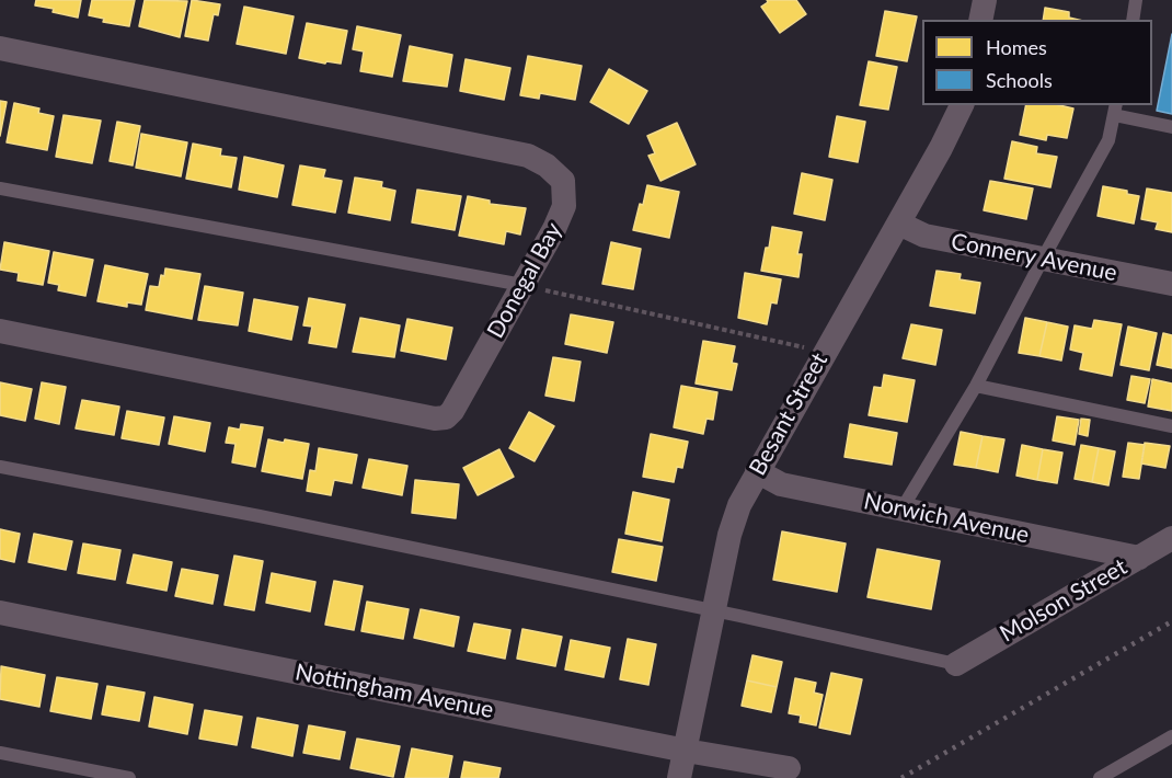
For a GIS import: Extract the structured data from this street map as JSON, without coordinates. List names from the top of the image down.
{
  "streets": {
    "street": [
      "Connery Avenue",
      "Donegal Bay",
      "Besant Street",
      "Norwich Avenue",
      "Molson Street",
      "Nottingham Avenue"
    ]
  },
  "crossings": [
    ["Connery Avenue", "Besant Street"],
    ["Besant Street", "Norwich Avenue"],
    ["Besant Street", "Nottingham Avenue"],
    ["Norwich Avenue", "Molson Street"]
  ],
  "legend": ["Homes", "Schools"]
}
